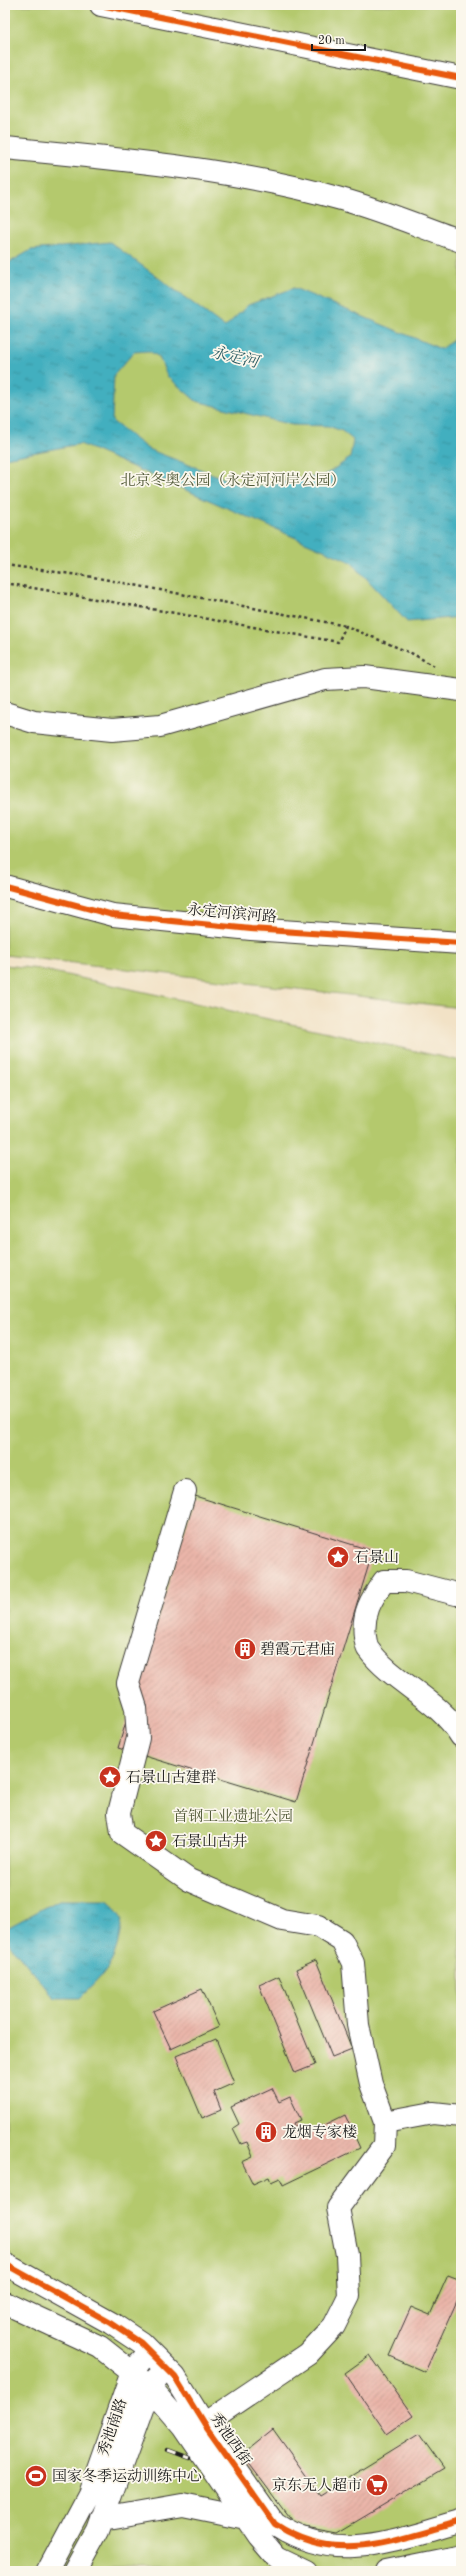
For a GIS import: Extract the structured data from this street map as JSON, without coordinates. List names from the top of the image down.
{
  "streets": {
    "street": ["永定河滨河路", "秀池南路", "秀池西街"]
  },
  "crossings": [
    ["秀池南路", "秀池西街"]
  ],
  "water": ["永定河"],
  "parks": ["北京冬奥公园（永定河河岸公园）", "首钢工业遗址公园"],
  "places": {
    "place": ["石景山", "石景山古建群", "石景山古井"],
    "building": ["碧霞元君庙", "龙烟专家楼"],
    "sports": ["国家冬季运动训练中心"],
    "supermarket": ["京东无人超市"]
  },
  "scale_bar": "20 m"
}
